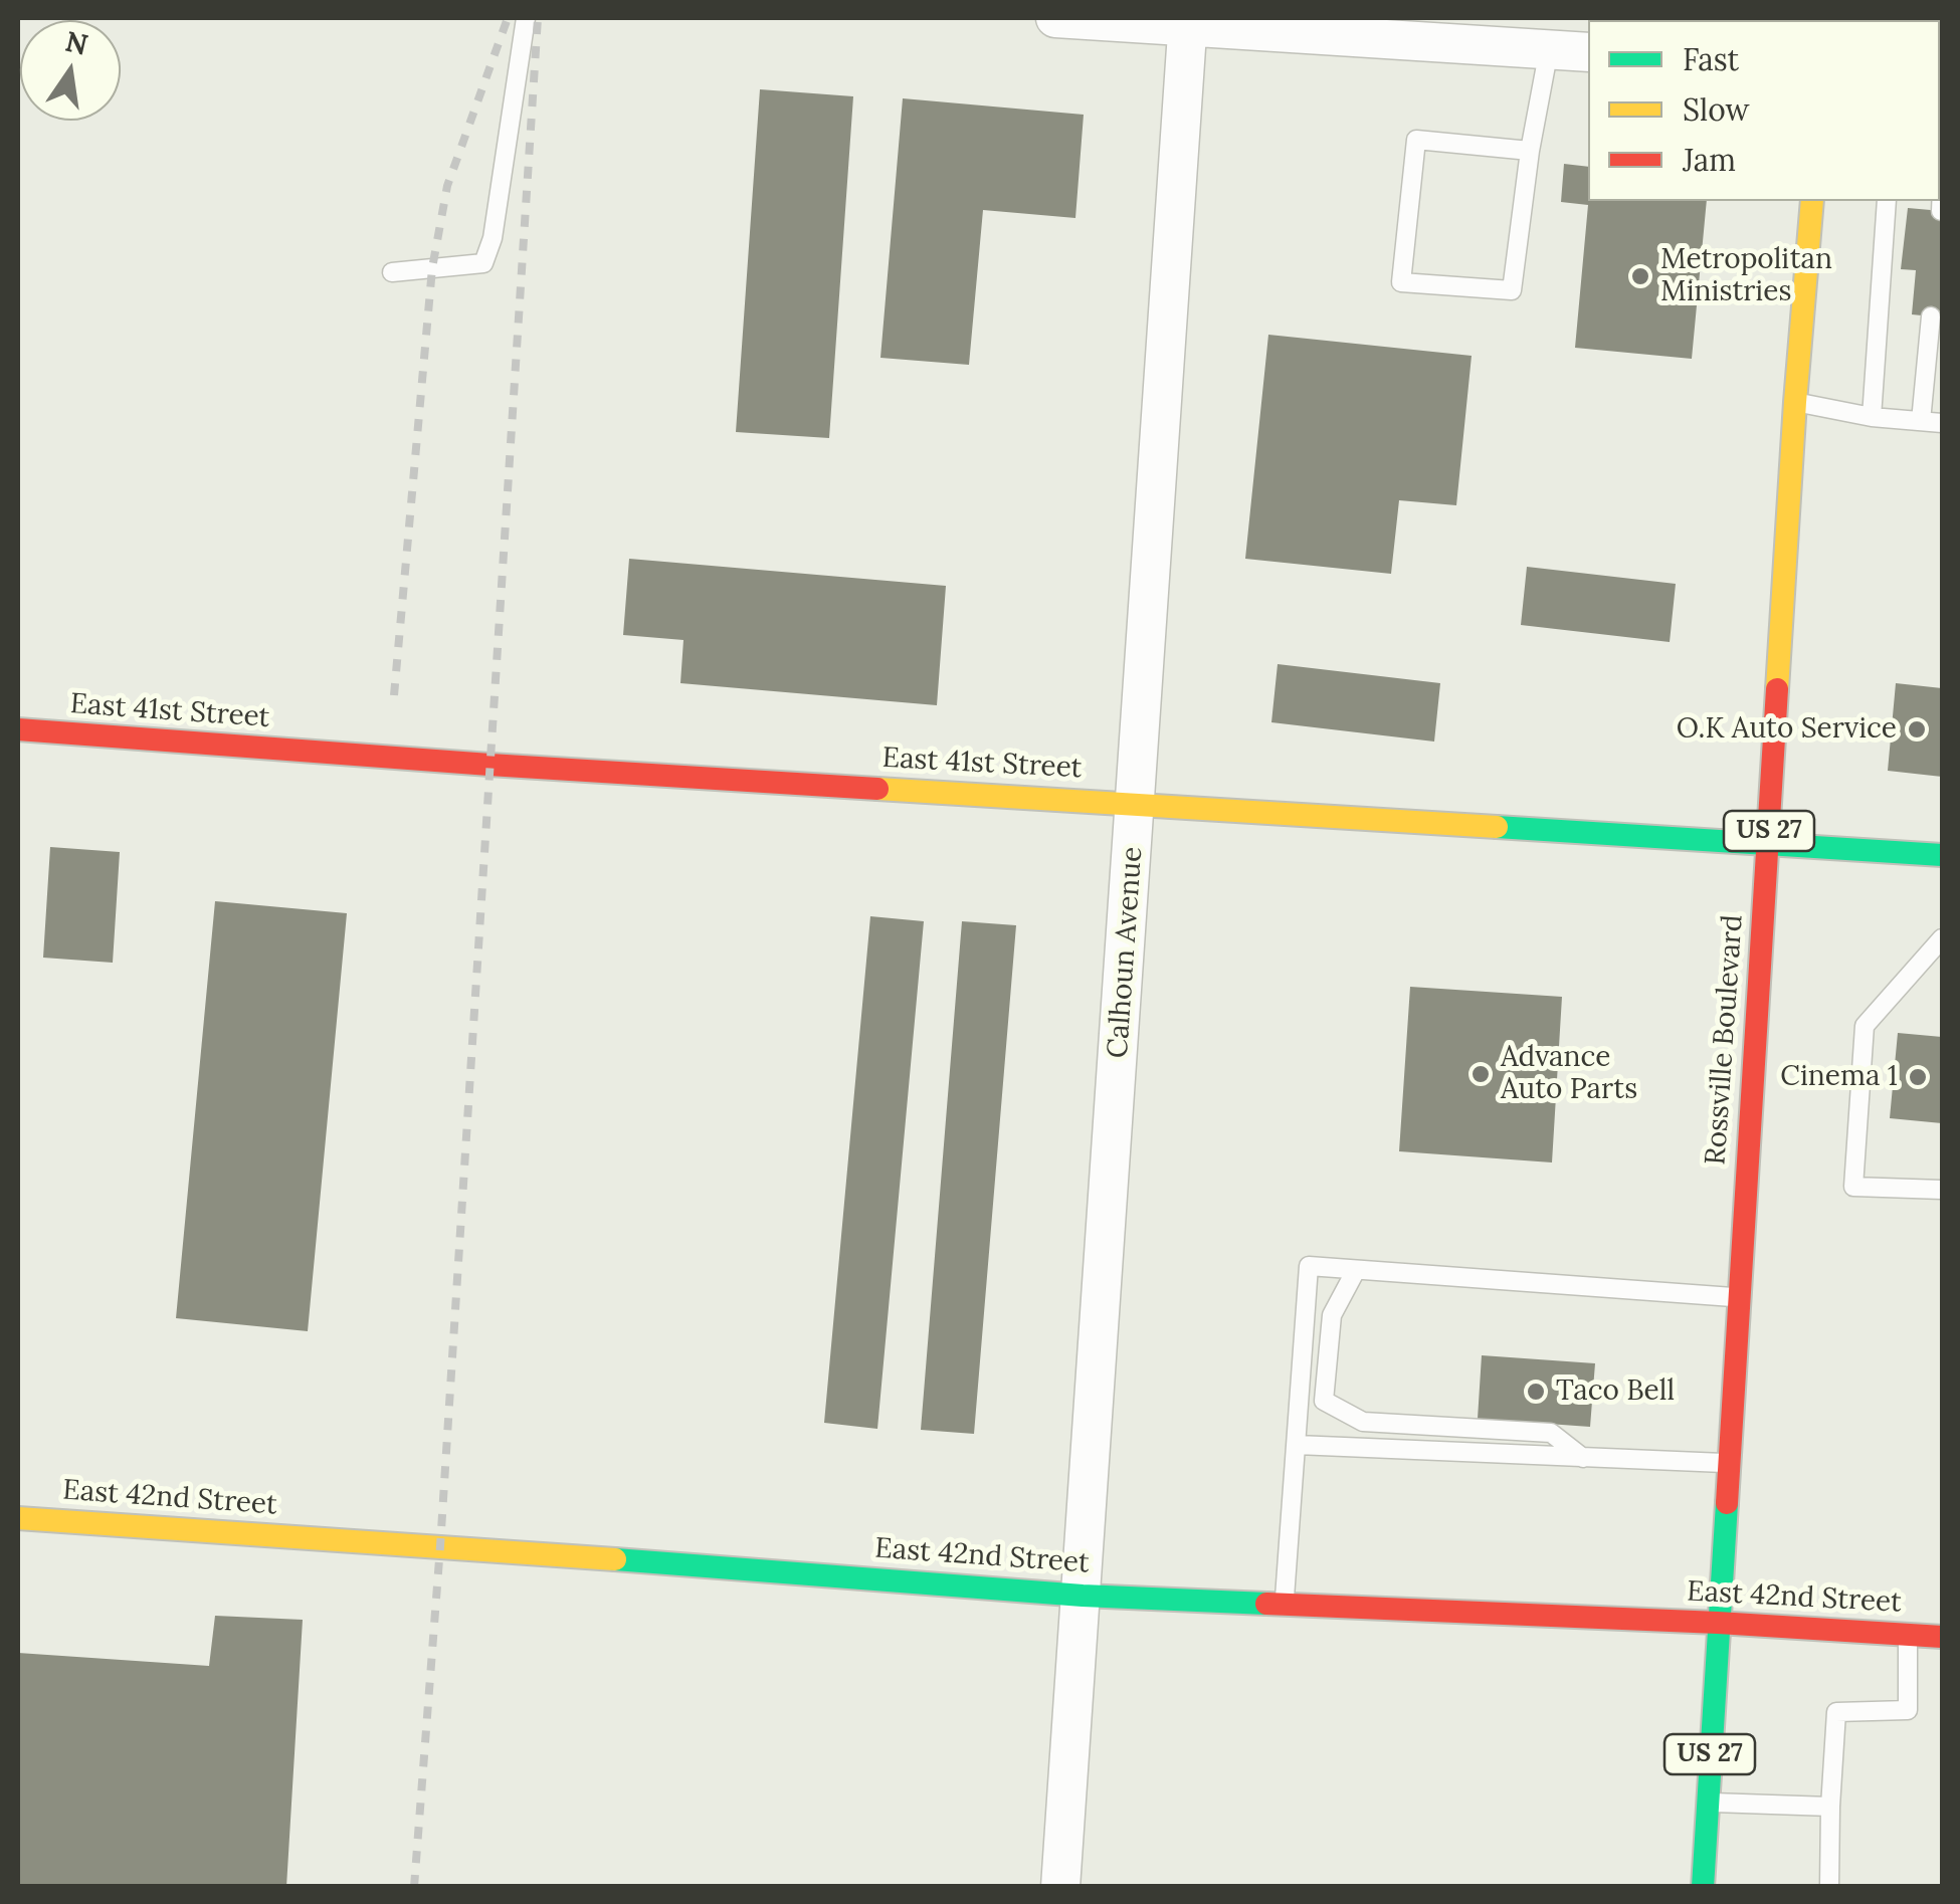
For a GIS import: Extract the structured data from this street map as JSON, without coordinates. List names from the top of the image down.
{
  "streets": {
    "main road": [
      "East 41st Street",
      "US 27",
      "Rossville Boulevard",
      "East 42nd Street"
    ],
    "street": ["Calhoun Avenue"]
  },
  "crossings": [
    ["East 41st Street", "Calhoun Avenue"],
    ["East 41st Street", "Rossville Boulevard"],
    ["Calhoun Avenue", "East 42nd Street"],
    ["Rossville Boulevard", "East 42nd Street"]
  ],
  "places": [
    "Metropolitan Ministries",
    "O.K Auto Service",
    "Advance Auto Parts",
    "Cinema 1",
    "Taco Bell"
  ],
  "legend": ["Fast", "Slow", "Jam"],
  "north": "top"
}
